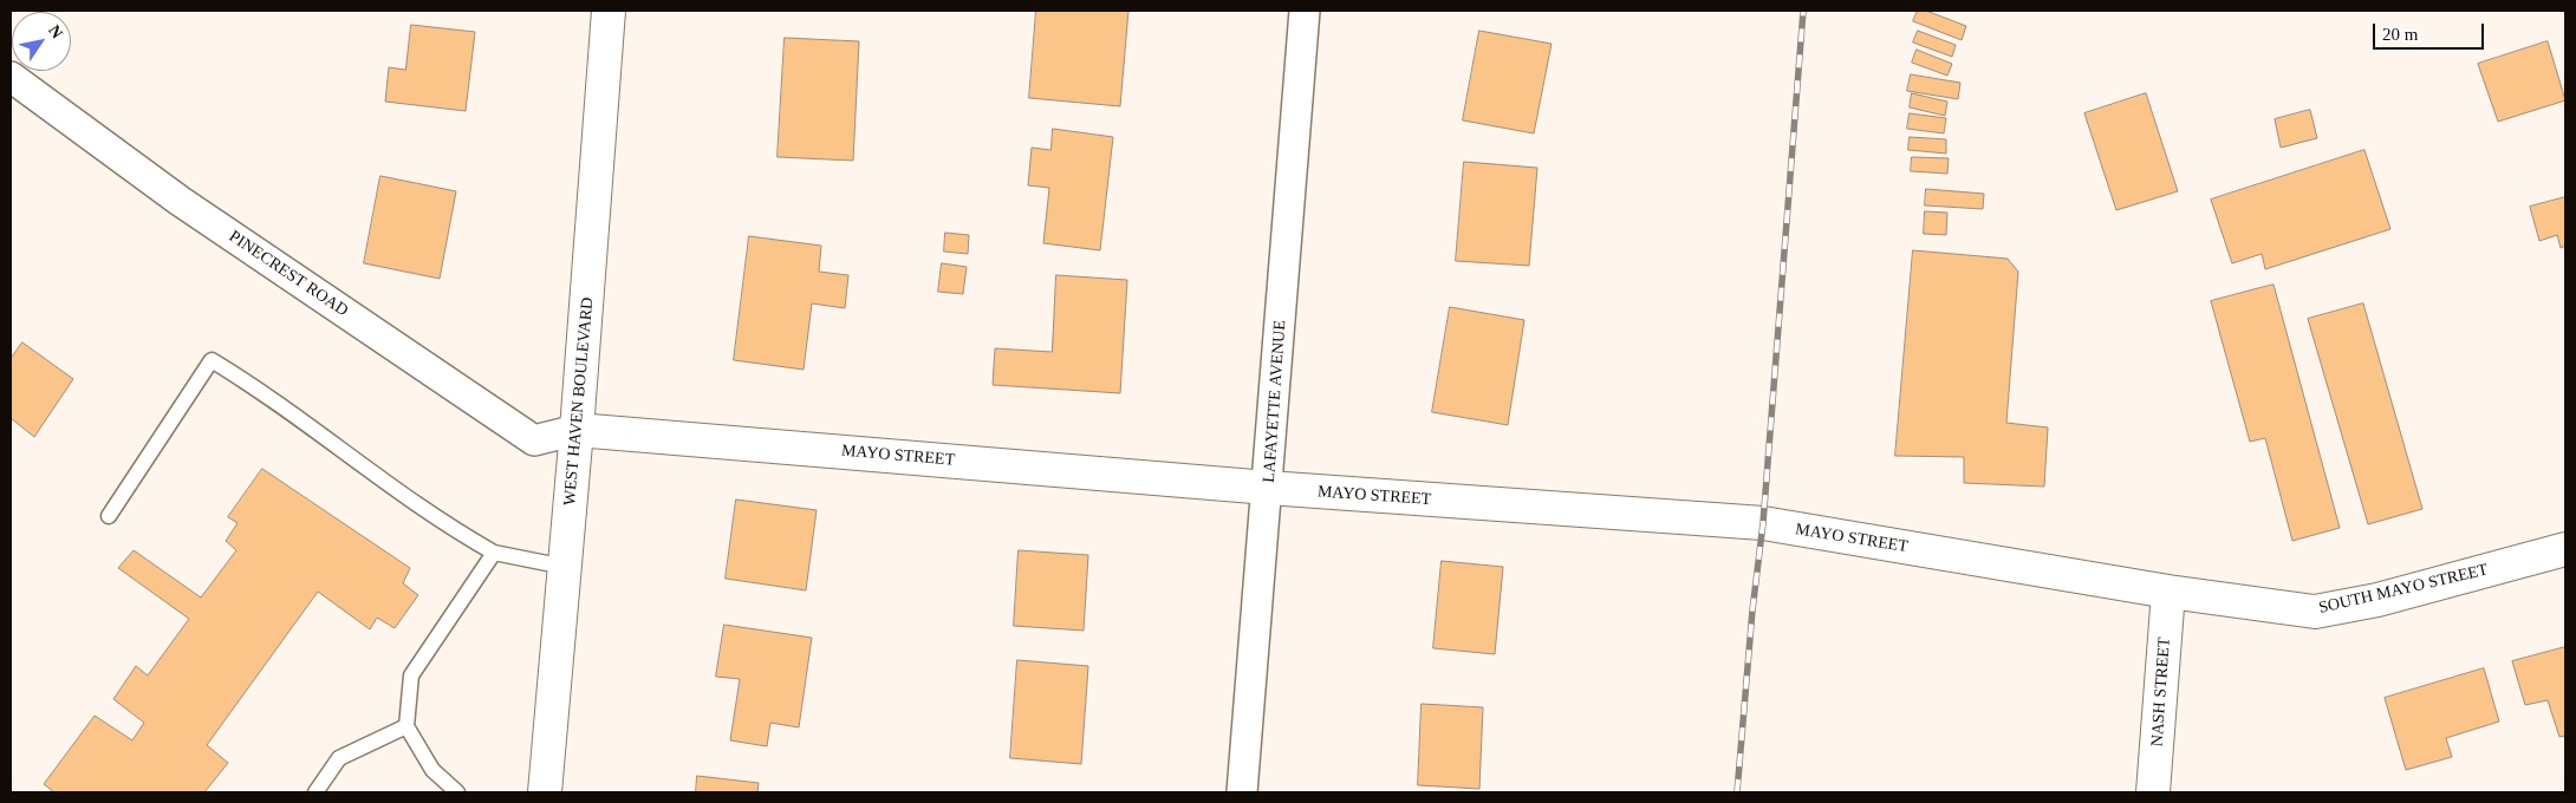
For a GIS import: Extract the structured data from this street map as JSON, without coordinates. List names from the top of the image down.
{
  "streets": {
    "street": [
      "PINECREST ROAD",
      "WEST HAVEN BOULEVARD",
      "LAFAYETTE AVENUE",
      "MAYO STREET",
      "SOUTH MAYO STREET",
      "NASH STREET"
    ]
  },
  "crossings": [
    ["PINECREST ROAD", "WEST HAVEN BOULEVARD"],
    ["PINECREST ROAD", "MAYO STREET"],
    ["WEST HAVEN BOULEVARD", "MAYO STREET"],
    ["LAFAYETTE AVENUE", "MAYO STREET"],
    ["MAYO STREET", "SOUTH MAYO STREET"],
    ["MAYO STREET", "NASH STREET"],
    ["SOUTH MAYO STREET", "NASH STREET"]
  ],
  "scale_bar": "20 m",
  "north": "top right"
}
